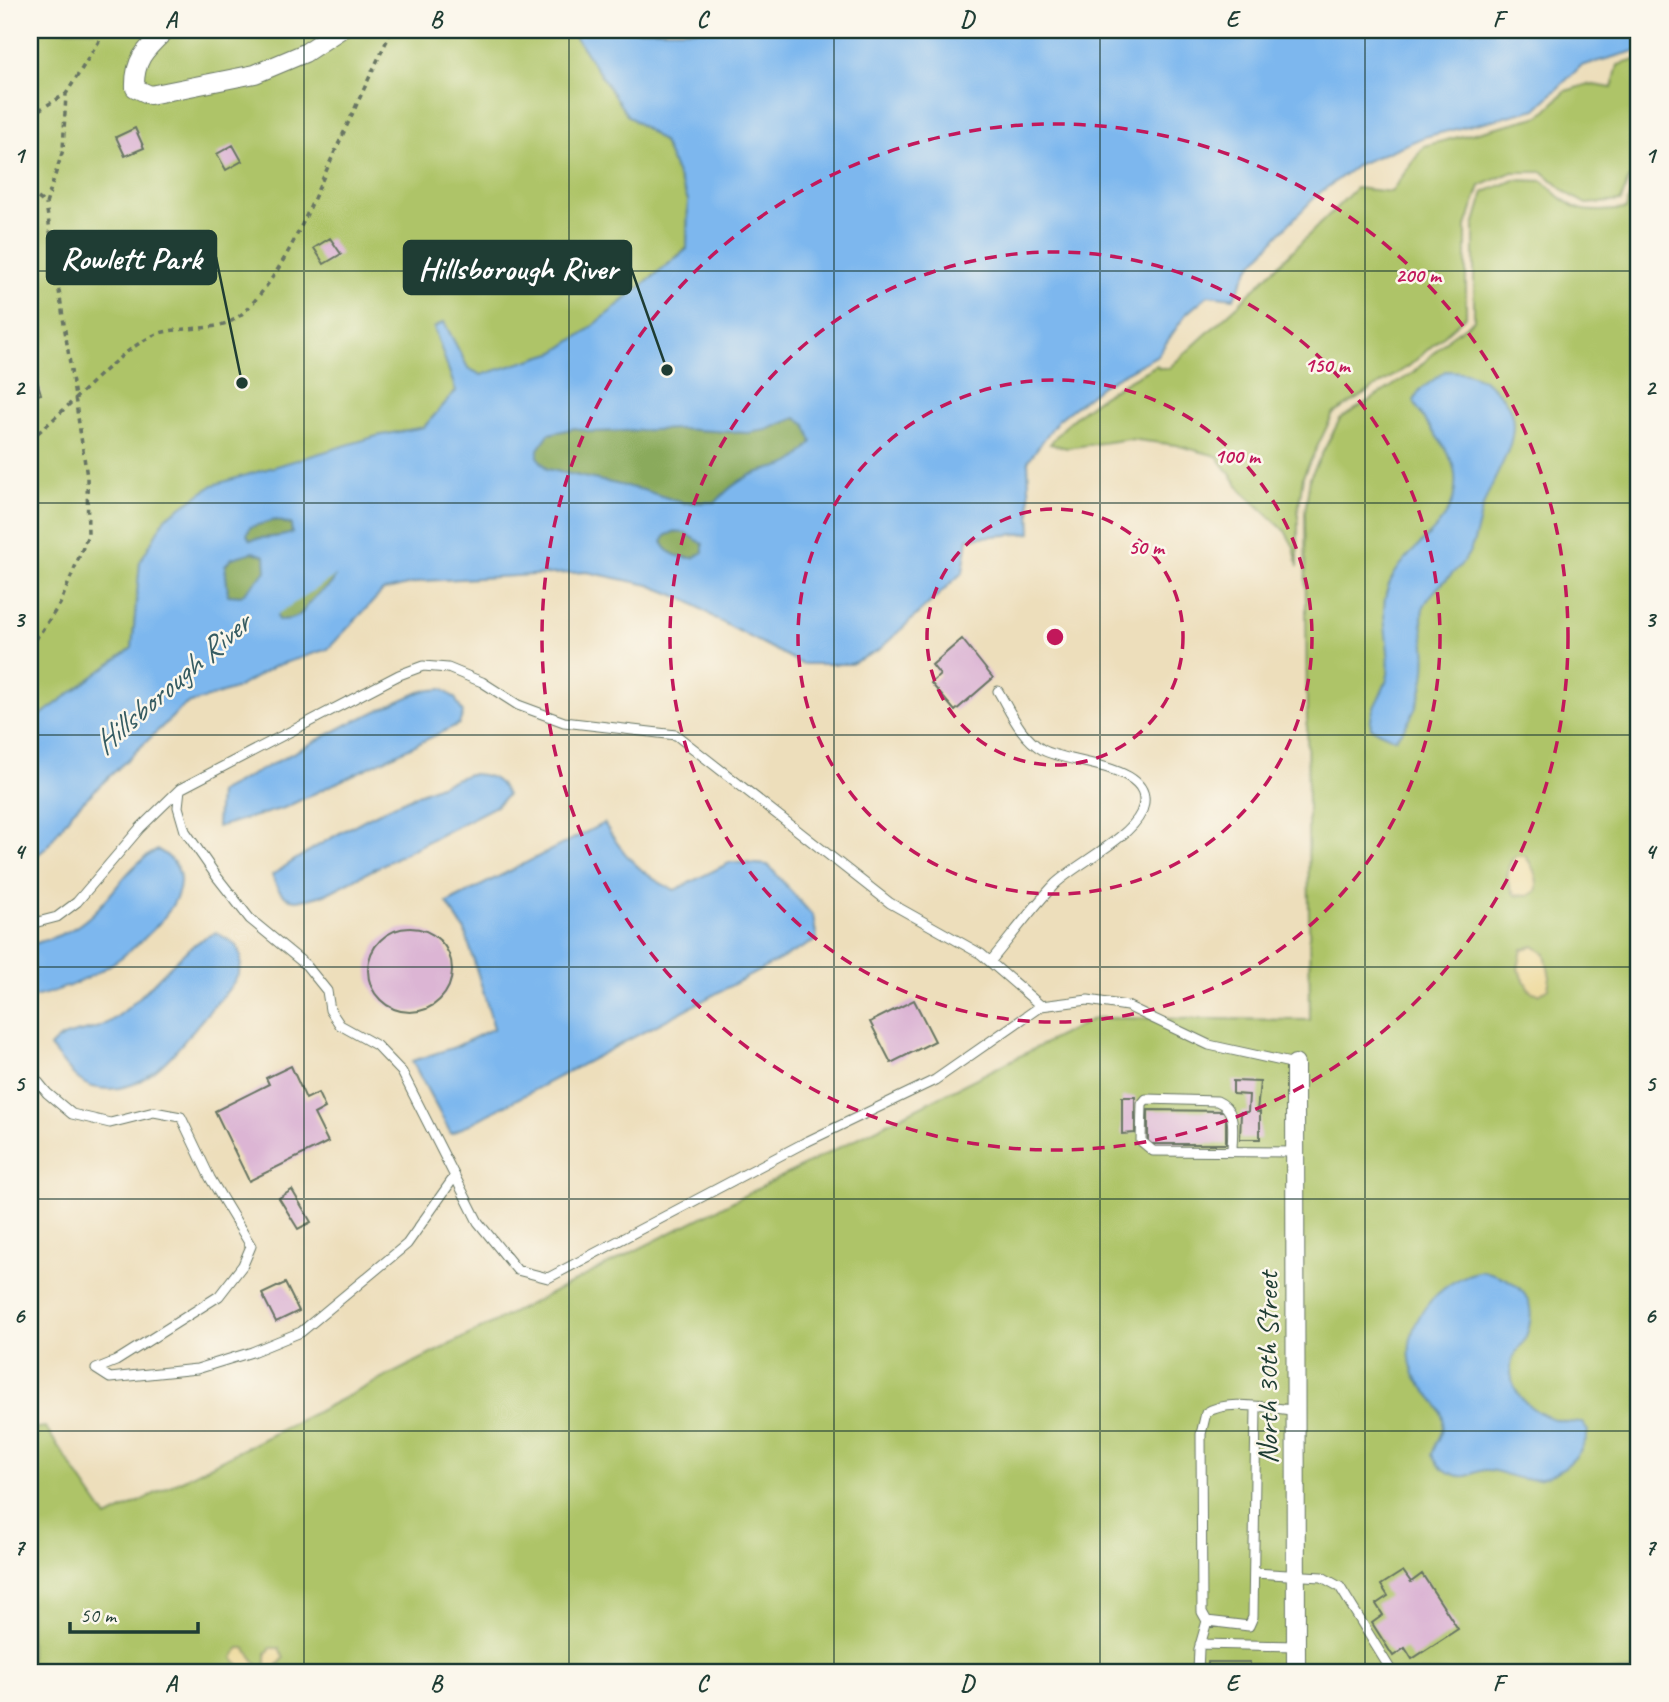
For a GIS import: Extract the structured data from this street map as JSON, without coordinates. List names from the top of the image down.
{
  "streets": {
    "street": ["North 30th Street"]
  },
  "water": ["Hillsborough River"],
  "places": ["Hillsborough River", "Rowlett Park"],
  "scale_bar": "50 m",
  "grid": {
    "columns": [
      "A",
      "B",
      "C",
      "D",
      "E",
      "F"
    ],
    "rows": [
      "1",
      "2",
      "3",
      "4",
      "5",
      "6",
      "7"
    ]
  },
  "rings": [
    "200 m",
    "150 m",
    "100 m",
    "50 m"
  ]
}
